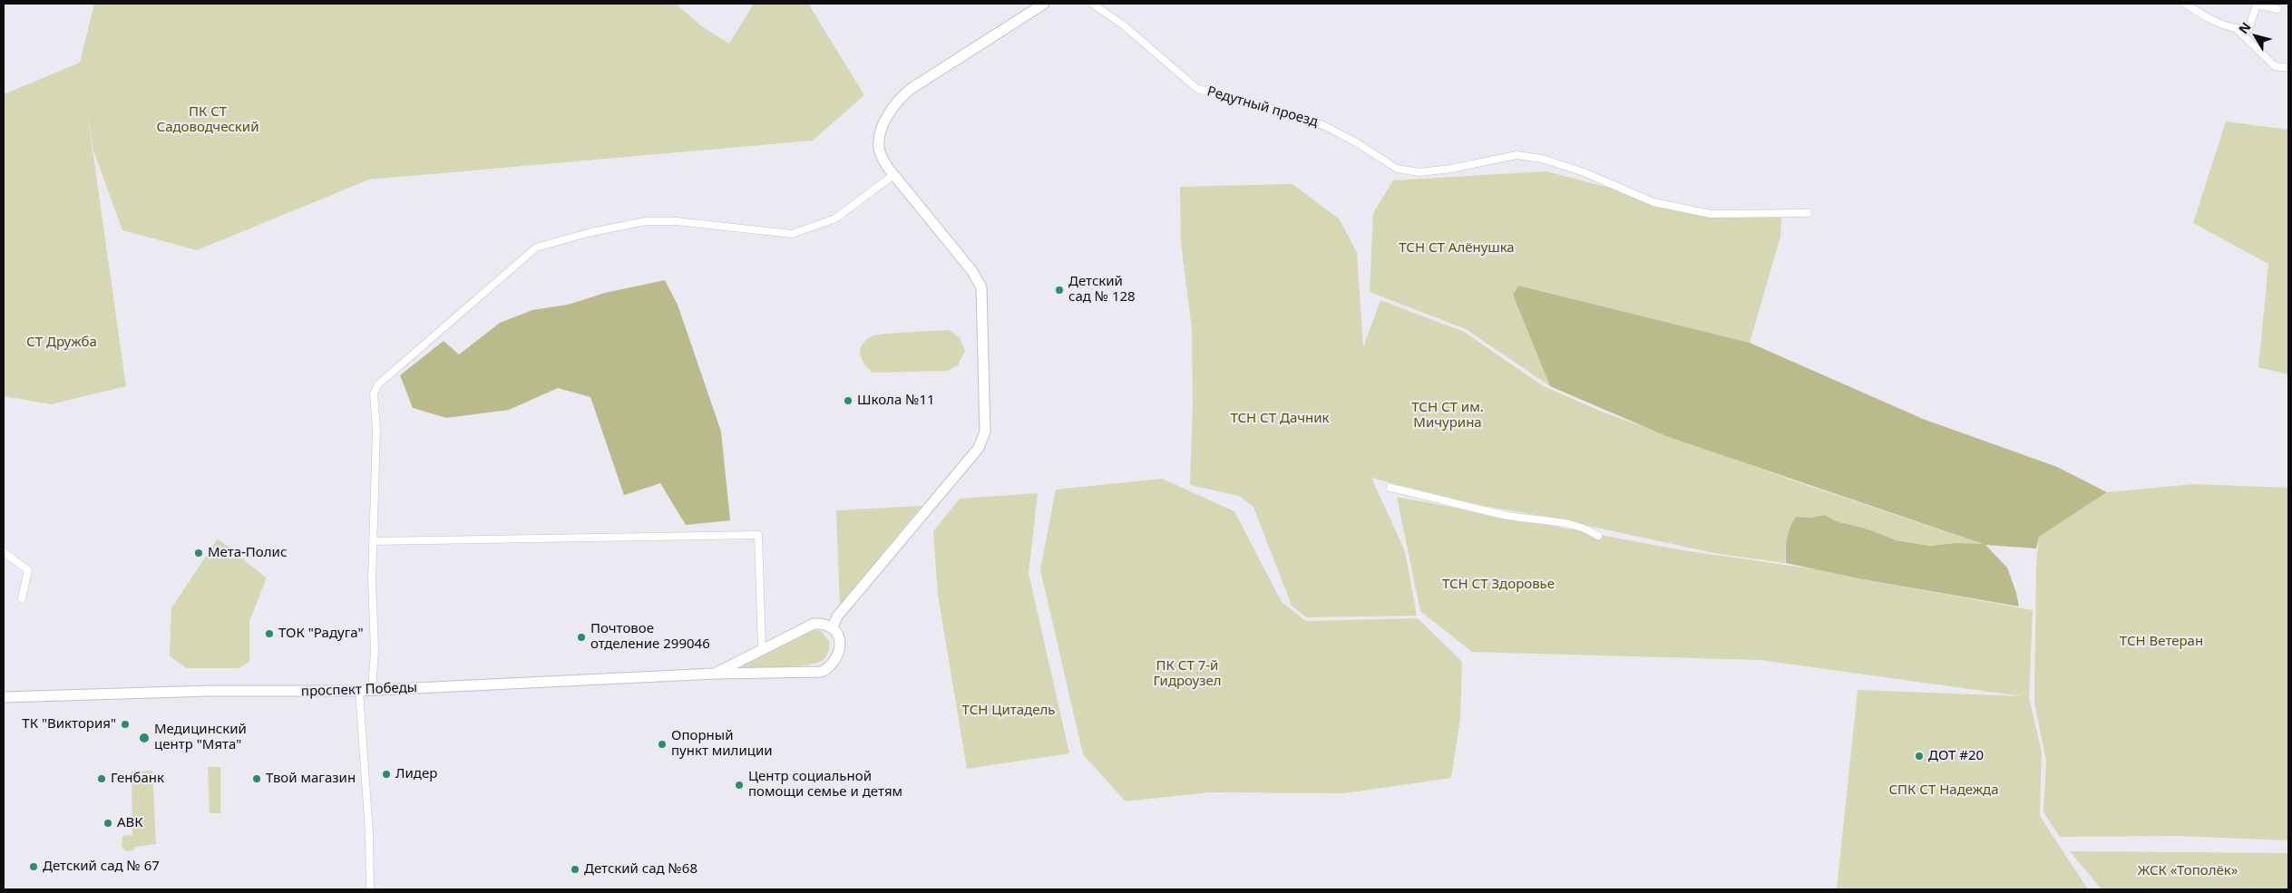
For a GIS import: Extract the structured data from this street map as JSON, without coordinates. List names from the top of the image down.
{
  "streets": {
    "street": ["Редутный проезд", "проспект Победы"]
  },
  "parks": [
    "ПК СТ Садоводческий",
    "ТСН СТ Алёнушка",
    "СТ Дружба",
    "ТСН СТ им. Мичурина",
    "ТСН СТ Дачник",
    "ТСН СТ Здоровье",
    "ТСН Ветеран",
    "ПК СТ 7-й Гидроузел",
    "ТСН Цитадель",
    "СПК СТ Надежда",
    "ЖСК «Тополёк»"
  ],
  "places": [
    "Детский сад № 128",
    "Школа №11",
    "Мета-Полис",
    "ТОК \"Радуга\"",
    "Почтовое отделение 299046",
    "ТК \"Виктория\"",
    "Медицинский центр \"Мята\"",
    "Опорный пункт милиции",
    "ДОТ #20",
    "Лидер",
    "Генбанк",
    "Твой магазин",
    "Центр социальной помощи семье и детям",
    "АВК",
    "Детский сад № 67",
    "Детский сад №68"
  ],
  "north": "top left"
}
